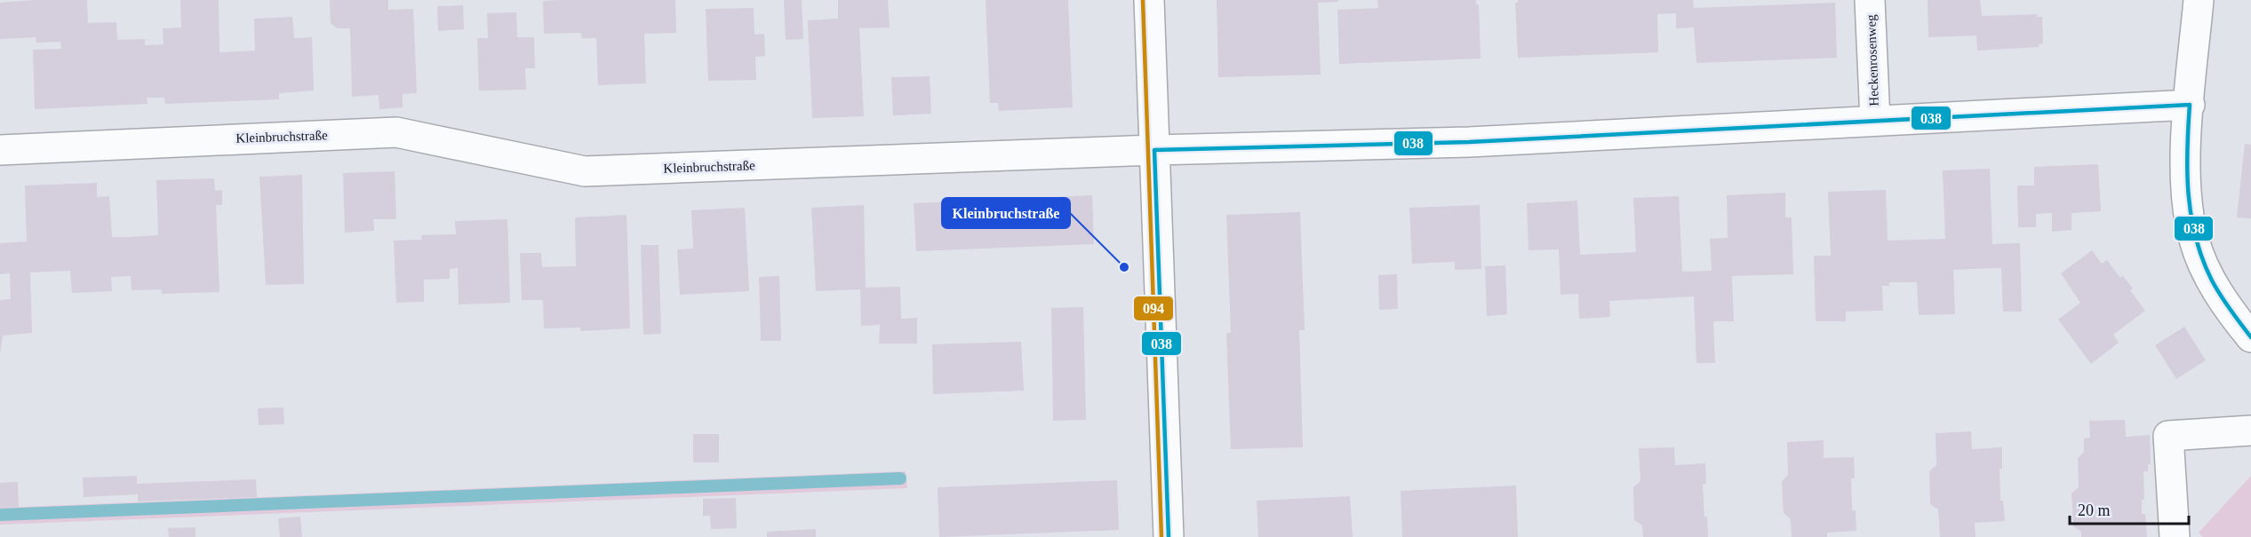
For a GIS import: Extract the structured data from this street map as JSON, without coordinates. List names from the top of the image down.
{
  "streets": {
    "street": ["Heckenrosenweg", "Kleinbruchstraße"]
  },
  "crossings": [
    ["Heckenrosenweg", "Kleinbruchstraße"]
  ],
  "places": ["Kleinbruchstraße"],
  "lines": ["transit line 094", "transit line 038"],
  "scale_bar": "20 m"
}
